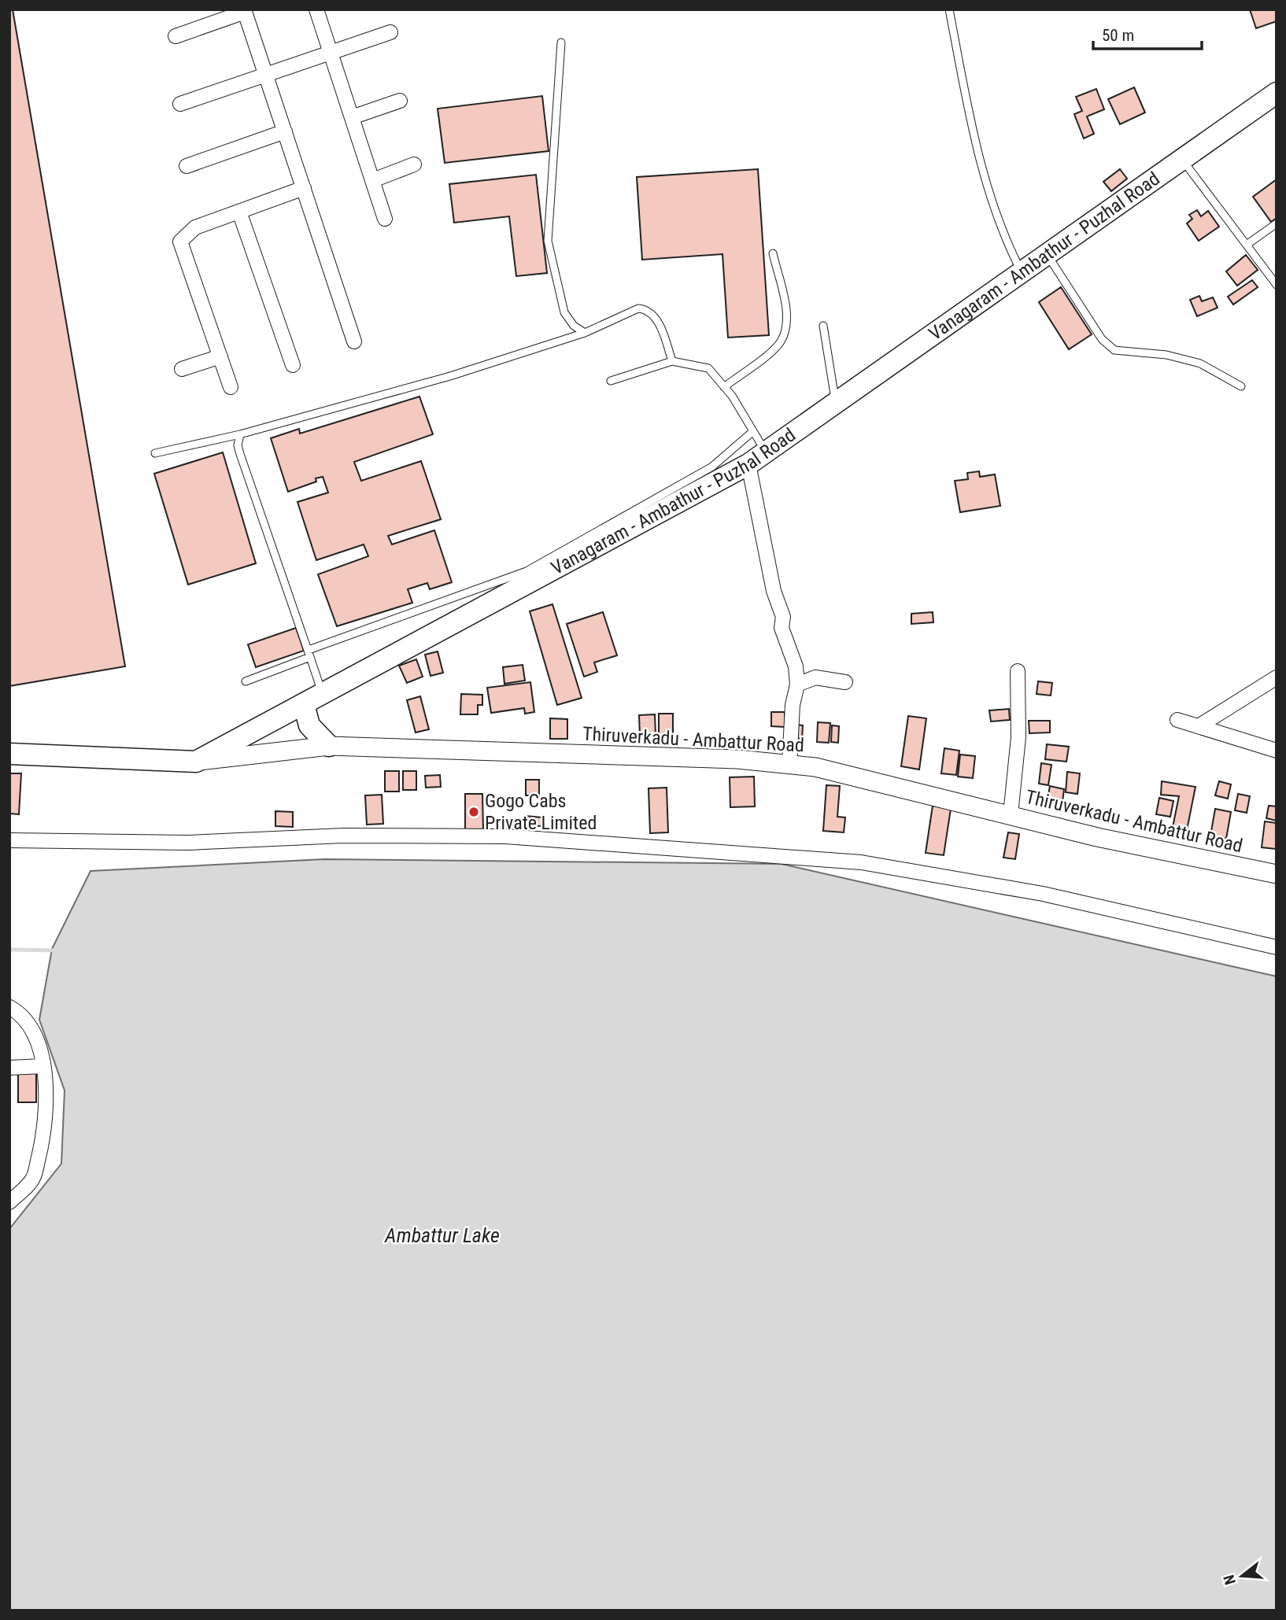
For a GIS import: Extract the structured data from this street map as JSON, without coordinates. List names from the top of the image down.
{
  "streets": {
    "main road": ["Vanagaram - Ambathur - Puzhal Road", "Thiruverkadu - Ambattur Road"]
  },
  "crossings": [
    ["Vanagaram - Ambathur - Puzhal Road", "Thiruverkadu - Ambattur Road"]
  ],
  "water": ["Ambattur Lake"],
  "places": ["Gogo Cabs Private Limited"],
  "scale_bar": "50 m",
  "north": "left"
}
